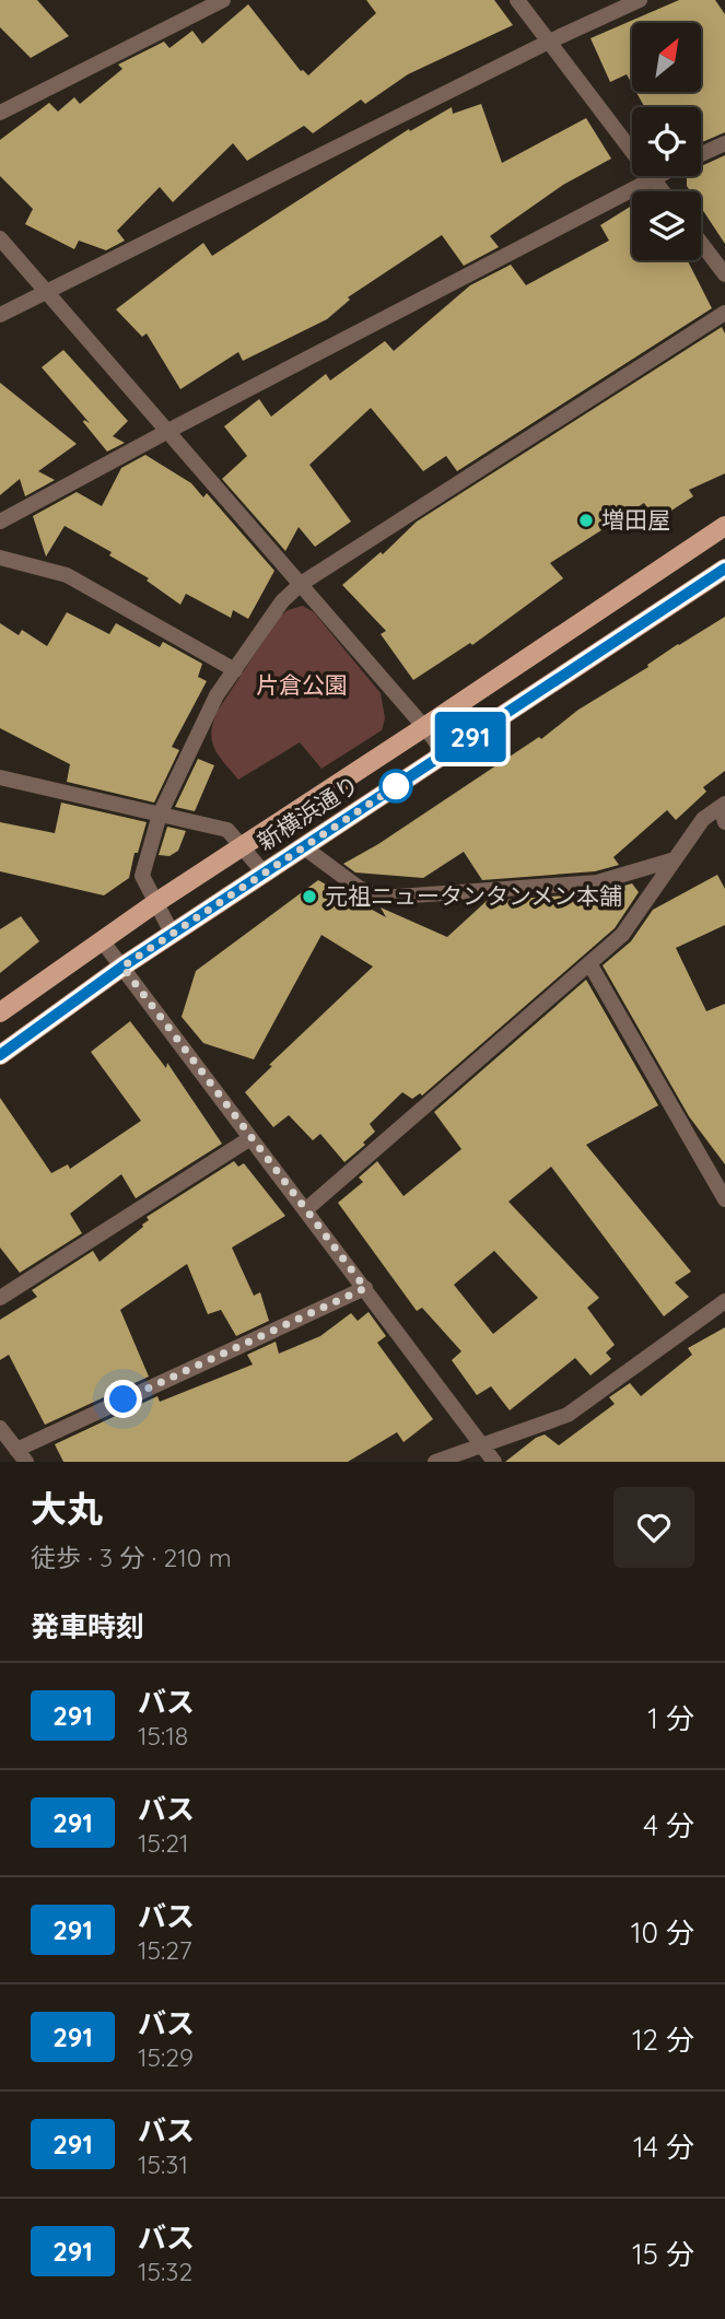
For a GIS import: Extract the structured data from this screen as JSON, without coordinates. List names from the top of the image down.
{
  "streets": {
    "main road": ["新横浜通り"]
  },
  "parks": ["片倉公園"],
  "places": ["増田屋", "元祖ニュータンタンメン本舗"],
  "lines": ["bus line 291"],
  "north": "top right",
  "page": {
    "on_map": "291",
    "heading": [
      ["大丸", "徒歩 · 3 分 · 210 m"],
      "発車時刻"
    ],
    "list": [
      {
        "mark": "291",
        "name": "バス",
        "note": "15:18",
        "value": "1 分"
      },
      {
        "mark": "291",
        "name": "バス",
        "note": "15:21",
        "value": "4 分"
      },
      {
        "mark": "291",
        "name": "バス",
        "note": "15:27",
        "value": "10 分"
      },
      {
        "mark": "291",
        "name": "バス",
        "note": "15:29",
        "value": "12 分"
      },
      {
        "mark": "291",
        "name": "バス",
        "note": "15:31",
        "value": "14 分"
      },
      {
        "mark": "291",
        "name": "バス",
        "note": "15:32",
        "value": "15 分"
      }
    ]
  }
}
